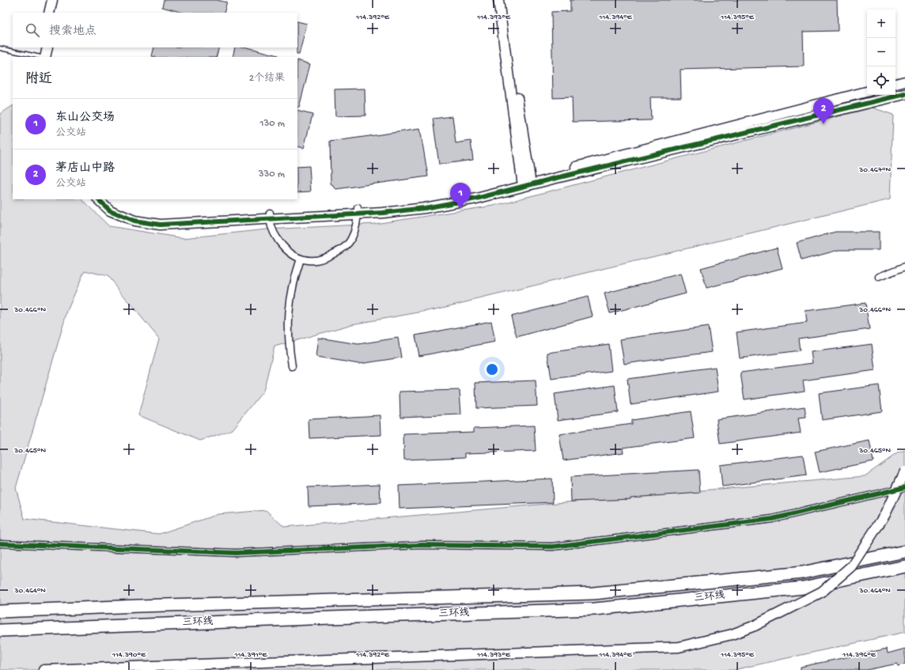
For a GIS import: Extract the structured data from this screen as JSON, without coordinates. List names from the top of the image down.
{
  "streets": {
    "highway": ["三环线"]
  },
  "page": {
    "map_buttons": ["+", "−"],
    "search": "搜索地点",
    "heading": ["附近", "2个结果"],
    "pins": ["2", "1"],
    "list": [
      {
        "mark": "1",
        "name": "东山公交场",
        "note": "公交站",
        "value": "130 m"
      },
      {
        "mark": "2",
        "name": "茅店山中路",
        "note": "公交站",
        "value": "330 m"
      }
    ]
  },
  "coordinates": [
    "114.392°E",
    "114.393°E",
    "114.394°E",
    "114.395°E",
    "30.467°N",
    "30.466°N",
    "30.465°N",
    "30.464°N",
    "114.390°E",
    "114.391°E",
    "114.396°E"
  ]
}
